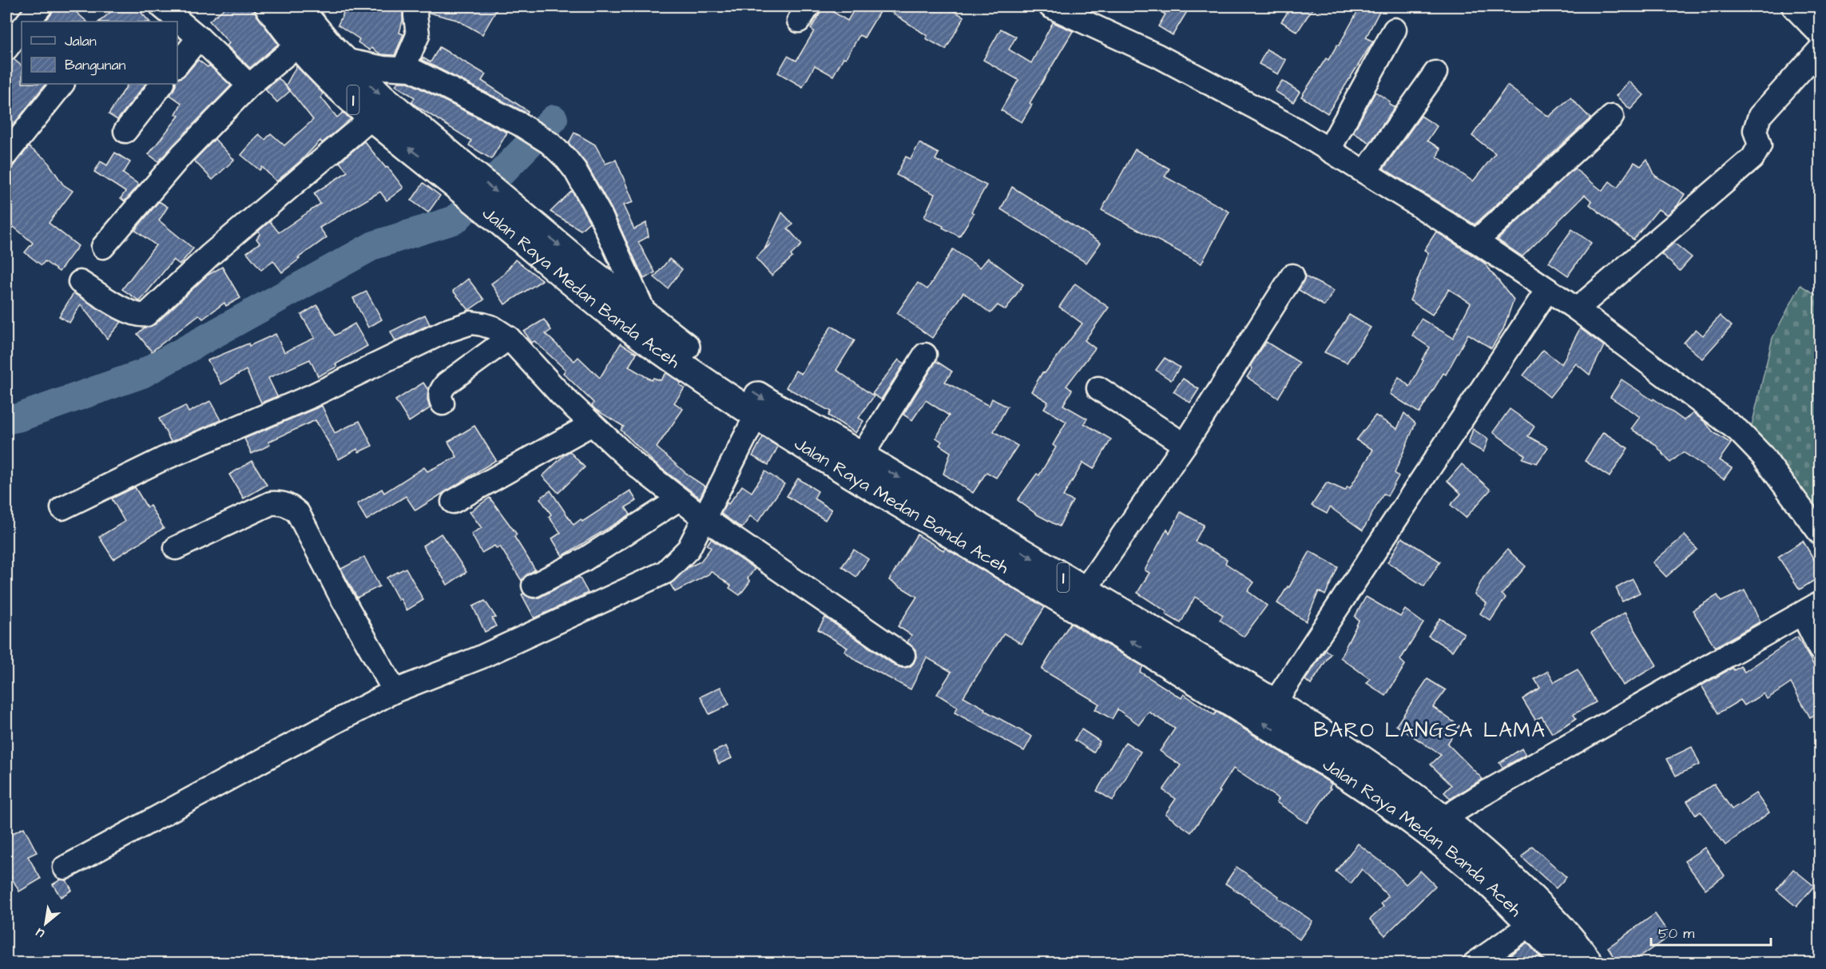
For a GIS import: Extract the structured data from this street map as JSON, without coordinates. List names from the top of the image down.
{
  "streets": {
    "highway": ["1", "Jalan Raya Medan Banda Aceh"]
  },
  "districts": ["BARO LANGSA LAMA"],
  "legend": ["Jalan", "Bangunan"],
  "scale_bar": "50 m",
  "north": "bottom left"
}
